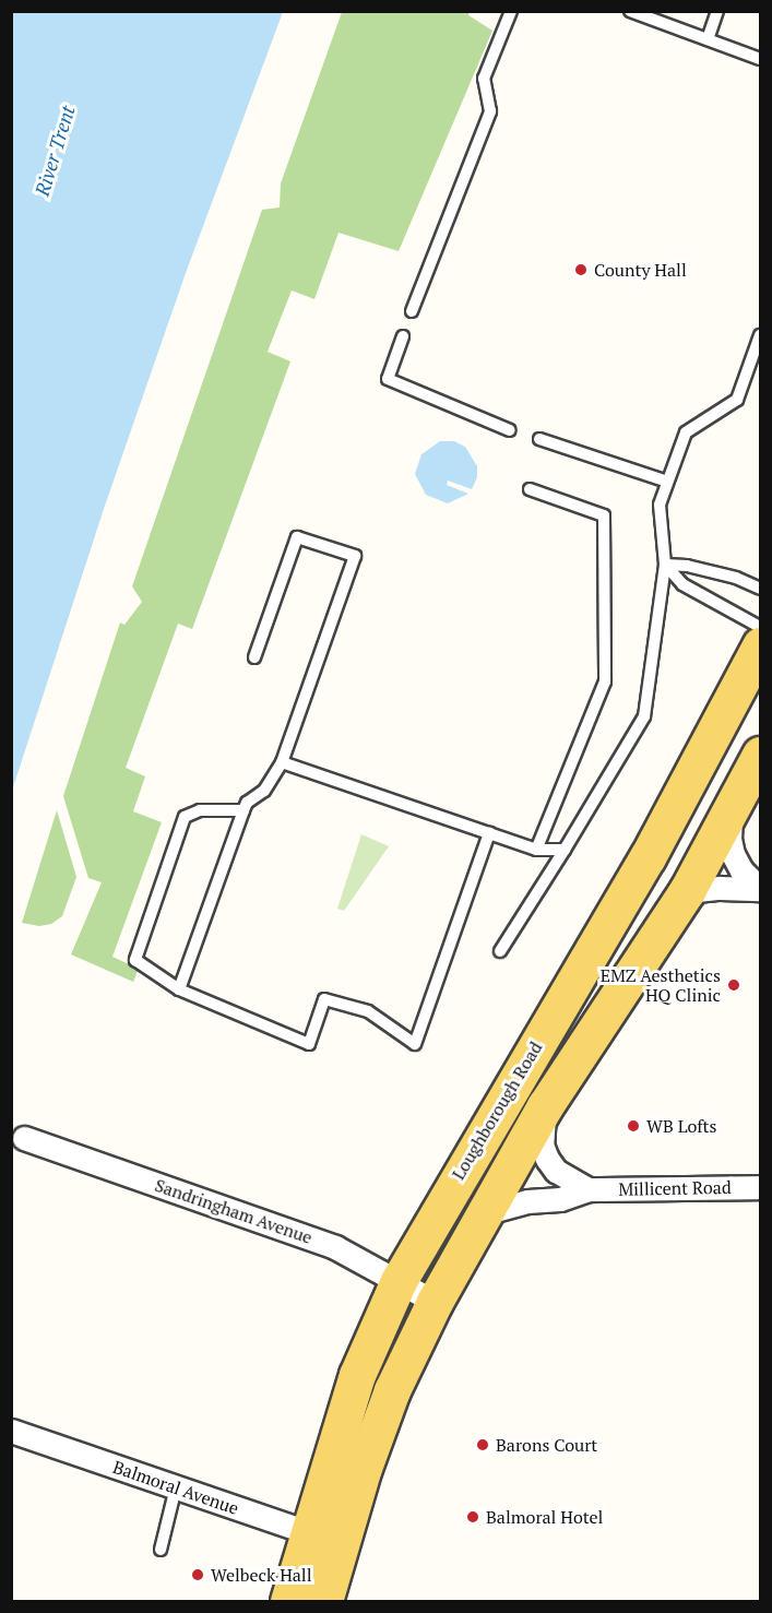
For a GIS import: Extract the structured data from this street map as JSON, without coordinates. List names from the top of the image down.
{
  "streets": {
    "main road": ["Loughborough Road"],
    "street": ["Millicent Road", "Sandringham Avenue", "Balmoral Avenue"]
  },
  "crossings": [
    ["Loughborough Road", "Millicent Road"],
    ["Loughborough Road", "Sandringham Avenue"],
    ["Loughborough Road", "Balmoral Avenue"]
  ],
  "water": ["River Trent"],
  "places": [
    "County Hall",
    "EMZ Aesthetics HQ Clinic",
    "WB Lofts",
    "Barons Court",
    "Balmoral Hotel",
    "Welbeck Hall"
  ]
}
